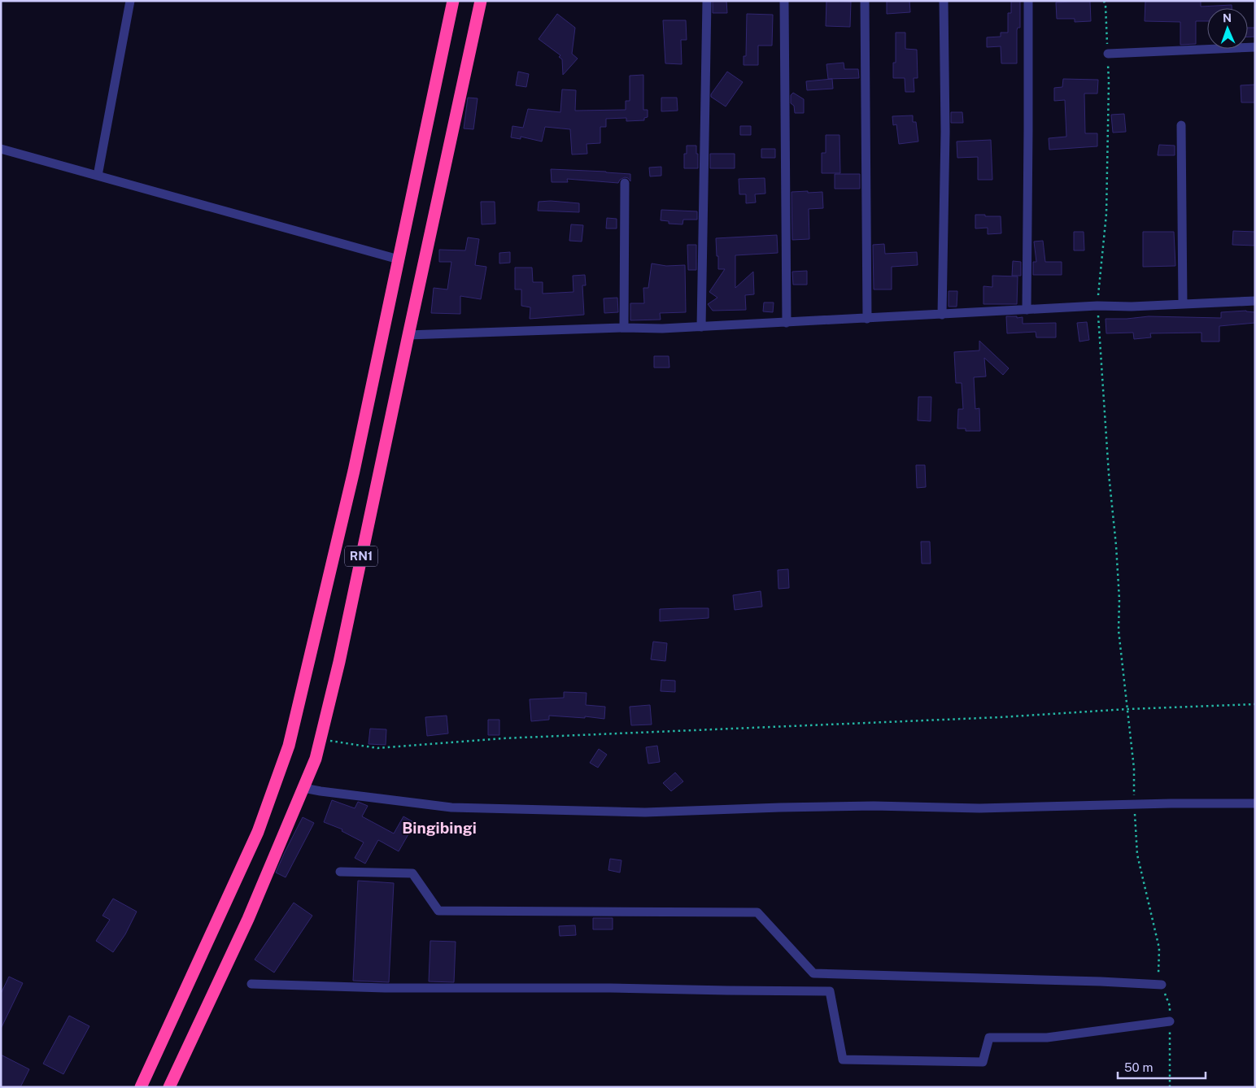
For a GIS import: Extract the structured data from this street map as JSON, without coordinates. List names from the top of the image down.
{
  "streets": {
    "highway": ["RN1"]
  },
  "districts": ["Bingibingi"],
  "scale_bar": "50 m",
  "north": "top"
}
